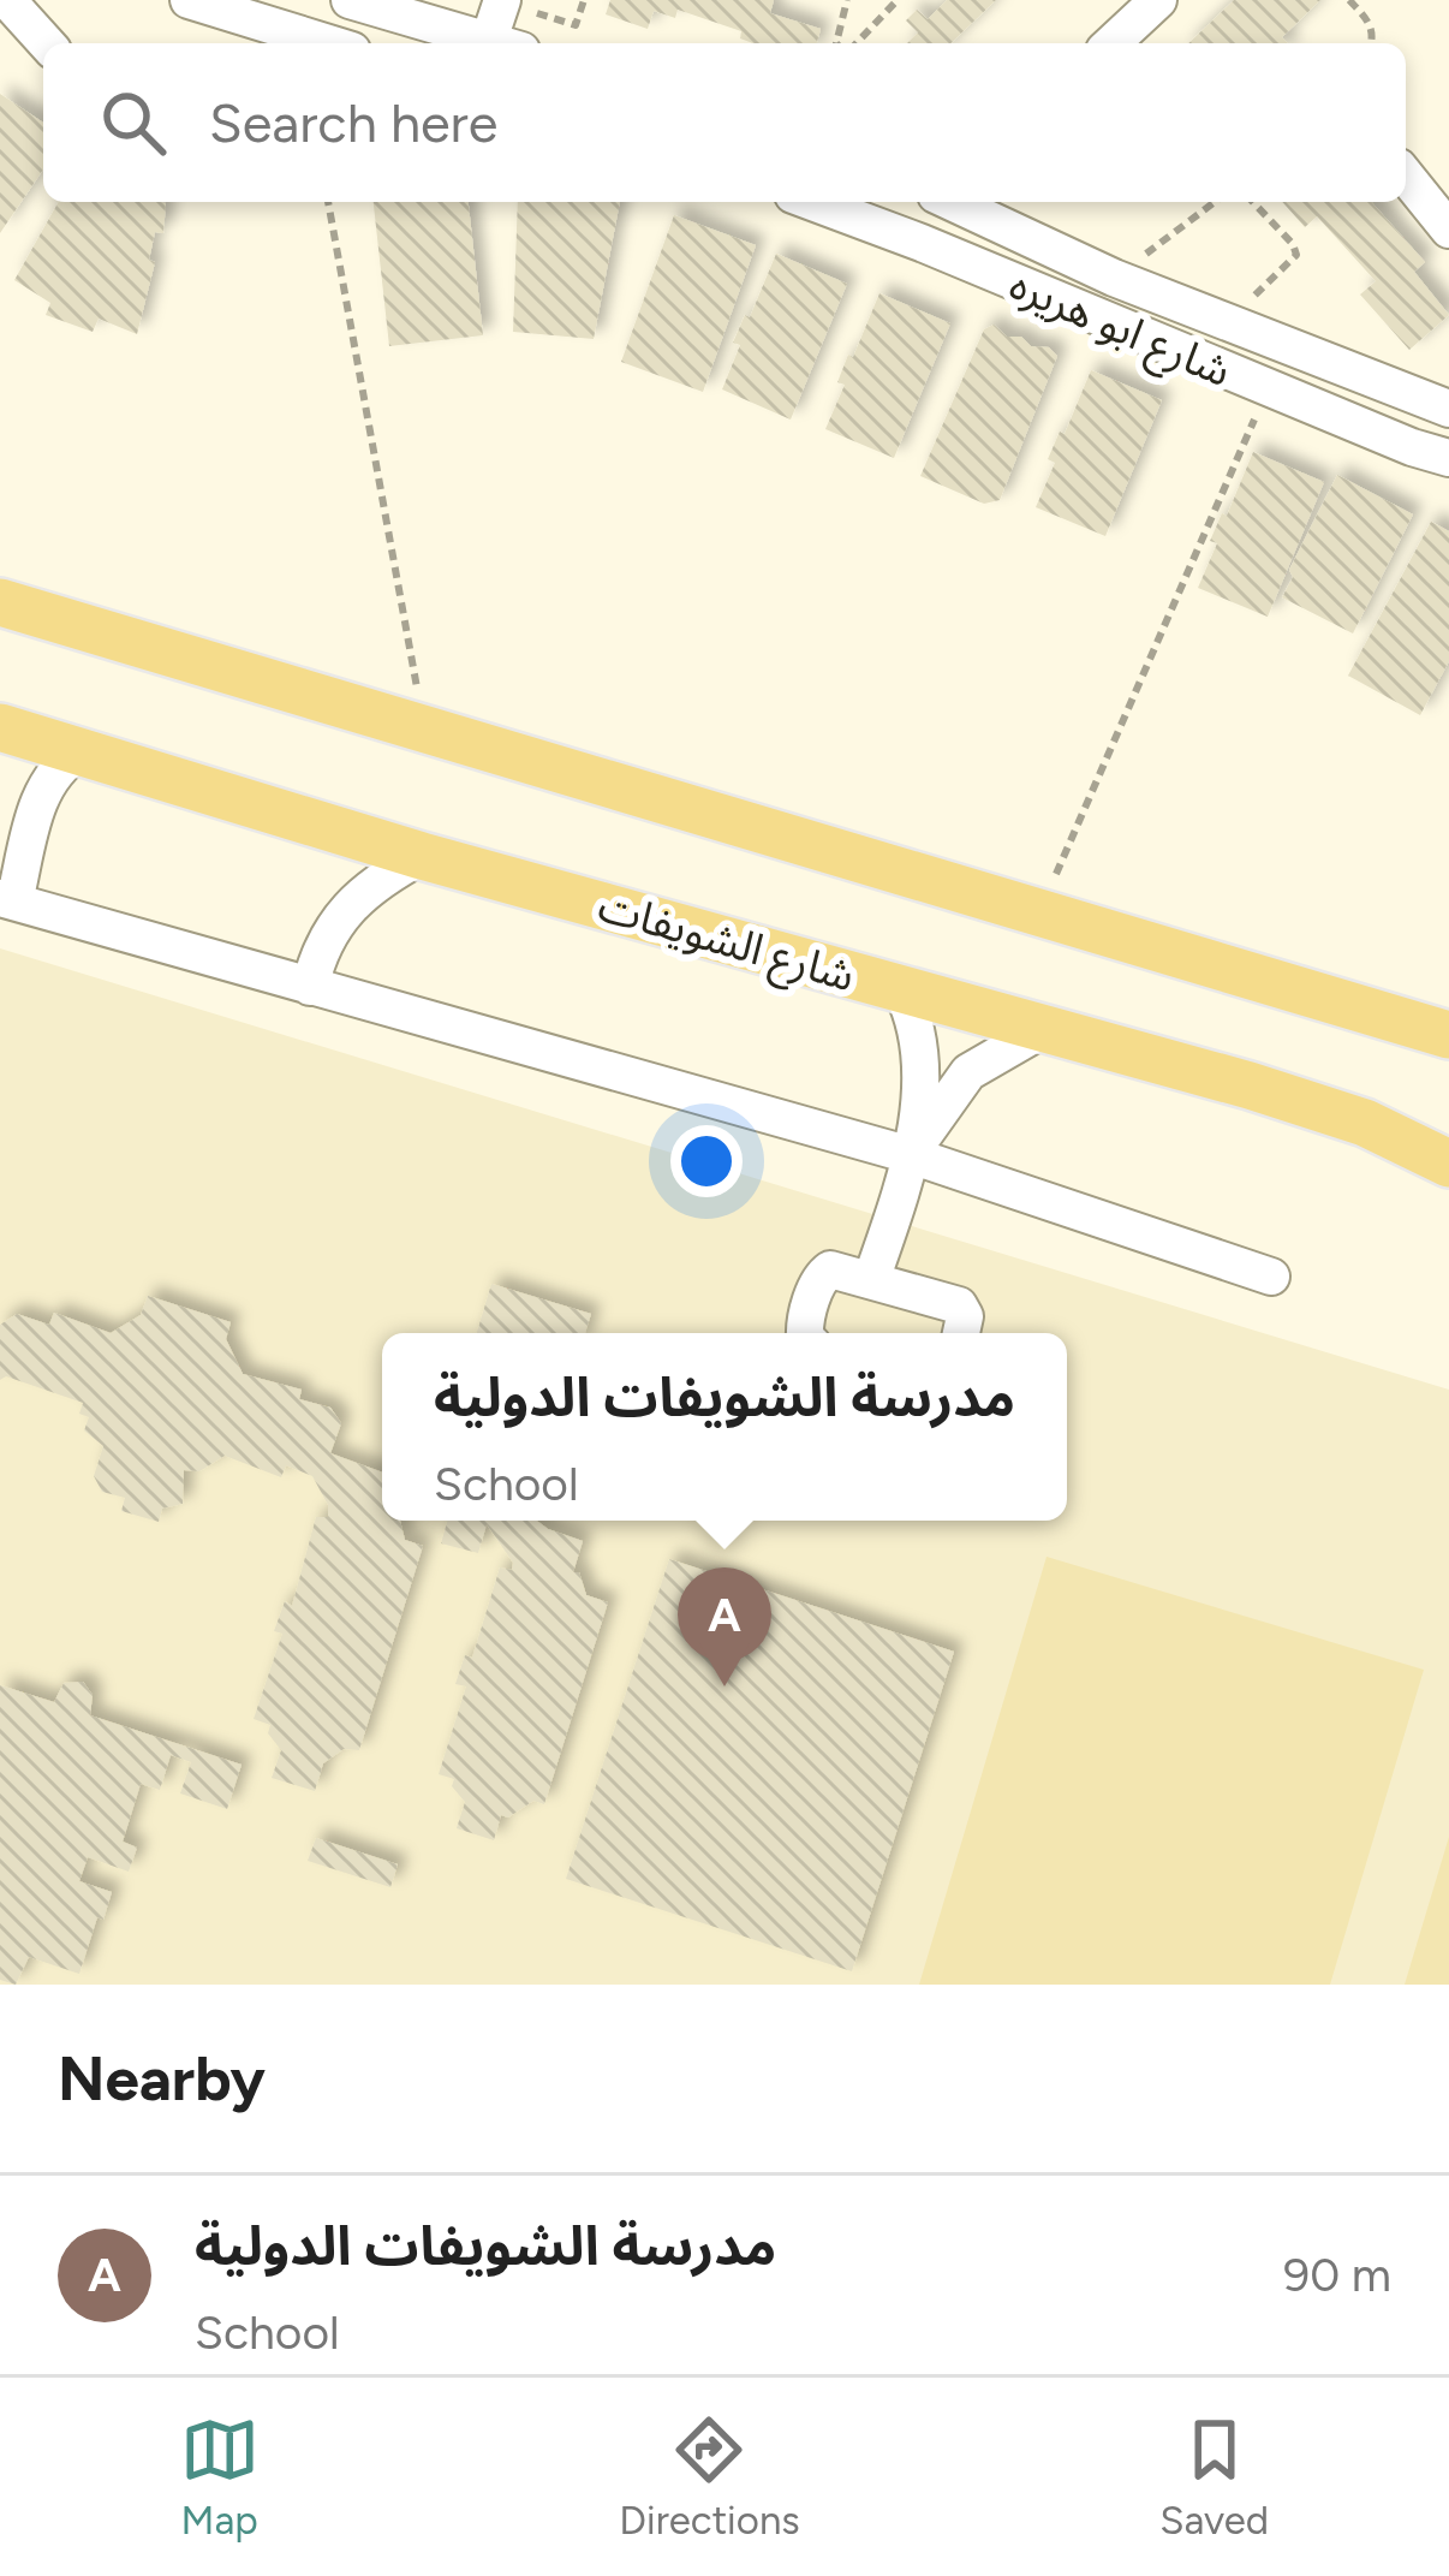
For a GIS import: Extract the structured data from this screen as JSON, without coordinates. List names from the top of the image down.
{
  "streets": {
    "main road": ["شارع الشويفات"],
    "street": ["شارع ابو هريره"]
  },
  "page": {
    "search": "Search here",
    "popup": ["مدرسة الشويفات الدولية", "School"],
    "pins": "A",
    "heading": "Nearby",
    "list": [
      {
        "mark": "A",
        "name": "مدرسة الشويفات الدولية",
        "note": "School",
        "value": "90 m"
      }
    ],
    "nav": ["Map", "Directions", "Saved"]
  }
}
